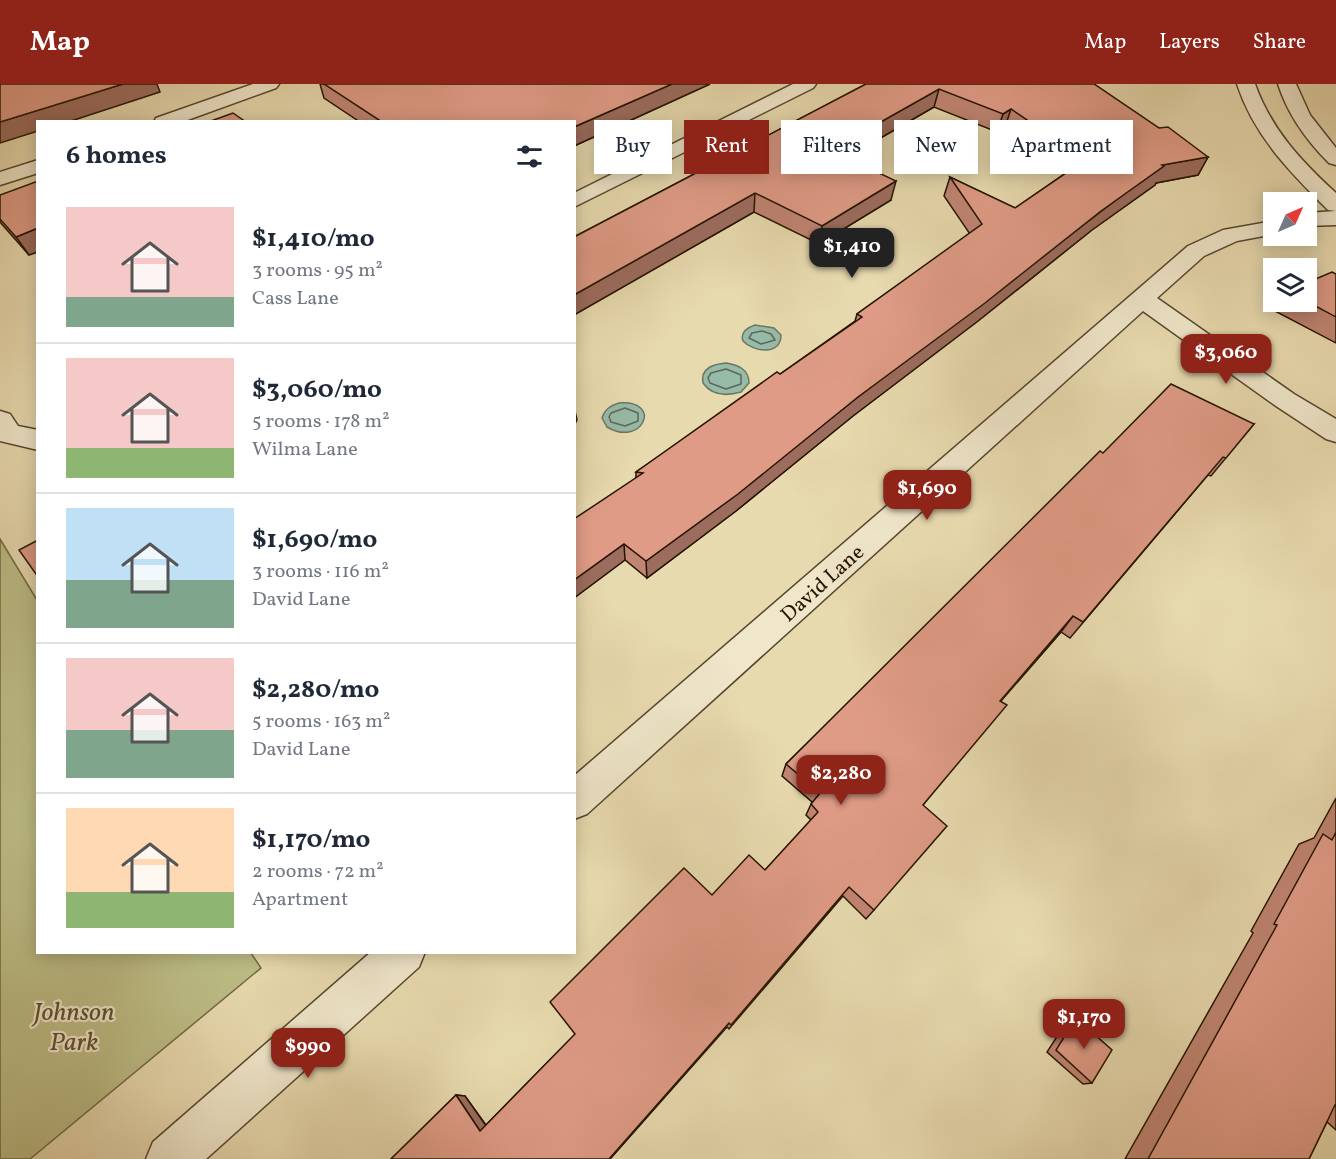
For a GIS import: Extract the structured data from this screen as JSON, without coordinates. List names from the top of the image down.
{
  "streets": {
    "street": ["David Lane"]
  },
  "parks": ["Johnson Park"],
  "north": "top right",
  "page": {
    "header": "Map",
    "nav": ["Map", "Layers", "Share"],
    "chip": [
      "Buy",
      "Rent",
      "Filters",
      "New",
      "Apartment"
    ],
    "heading": "6 homes",
    "list": [
      {
        "name": "$1,410/mo",
        "note": "3 rooms · 95 m² · Cass Lane"
      },
      {
        "name": "$3,060/mo",
        "note": "5 rooms · 178 m² · Wilma Lane"
      },
      {
        "name": "$1,690/mo",
        "note": "3 rooms · 116 m² · David Lane"
      },
      {
        "name": "$2,280/mo",
        "note": "5 rooms · 163 m² · David Lane"
      },
      {
        "name": "$1,170/mo",
        "note": "2 rooms · 72 m² · Apartment"
      }
    ],
    "price": [
      "$1,410",
      "$3,060",
      "$1,690",
      "$2,280",
      "$1,170",
      "$990"
    ]
  }
}
